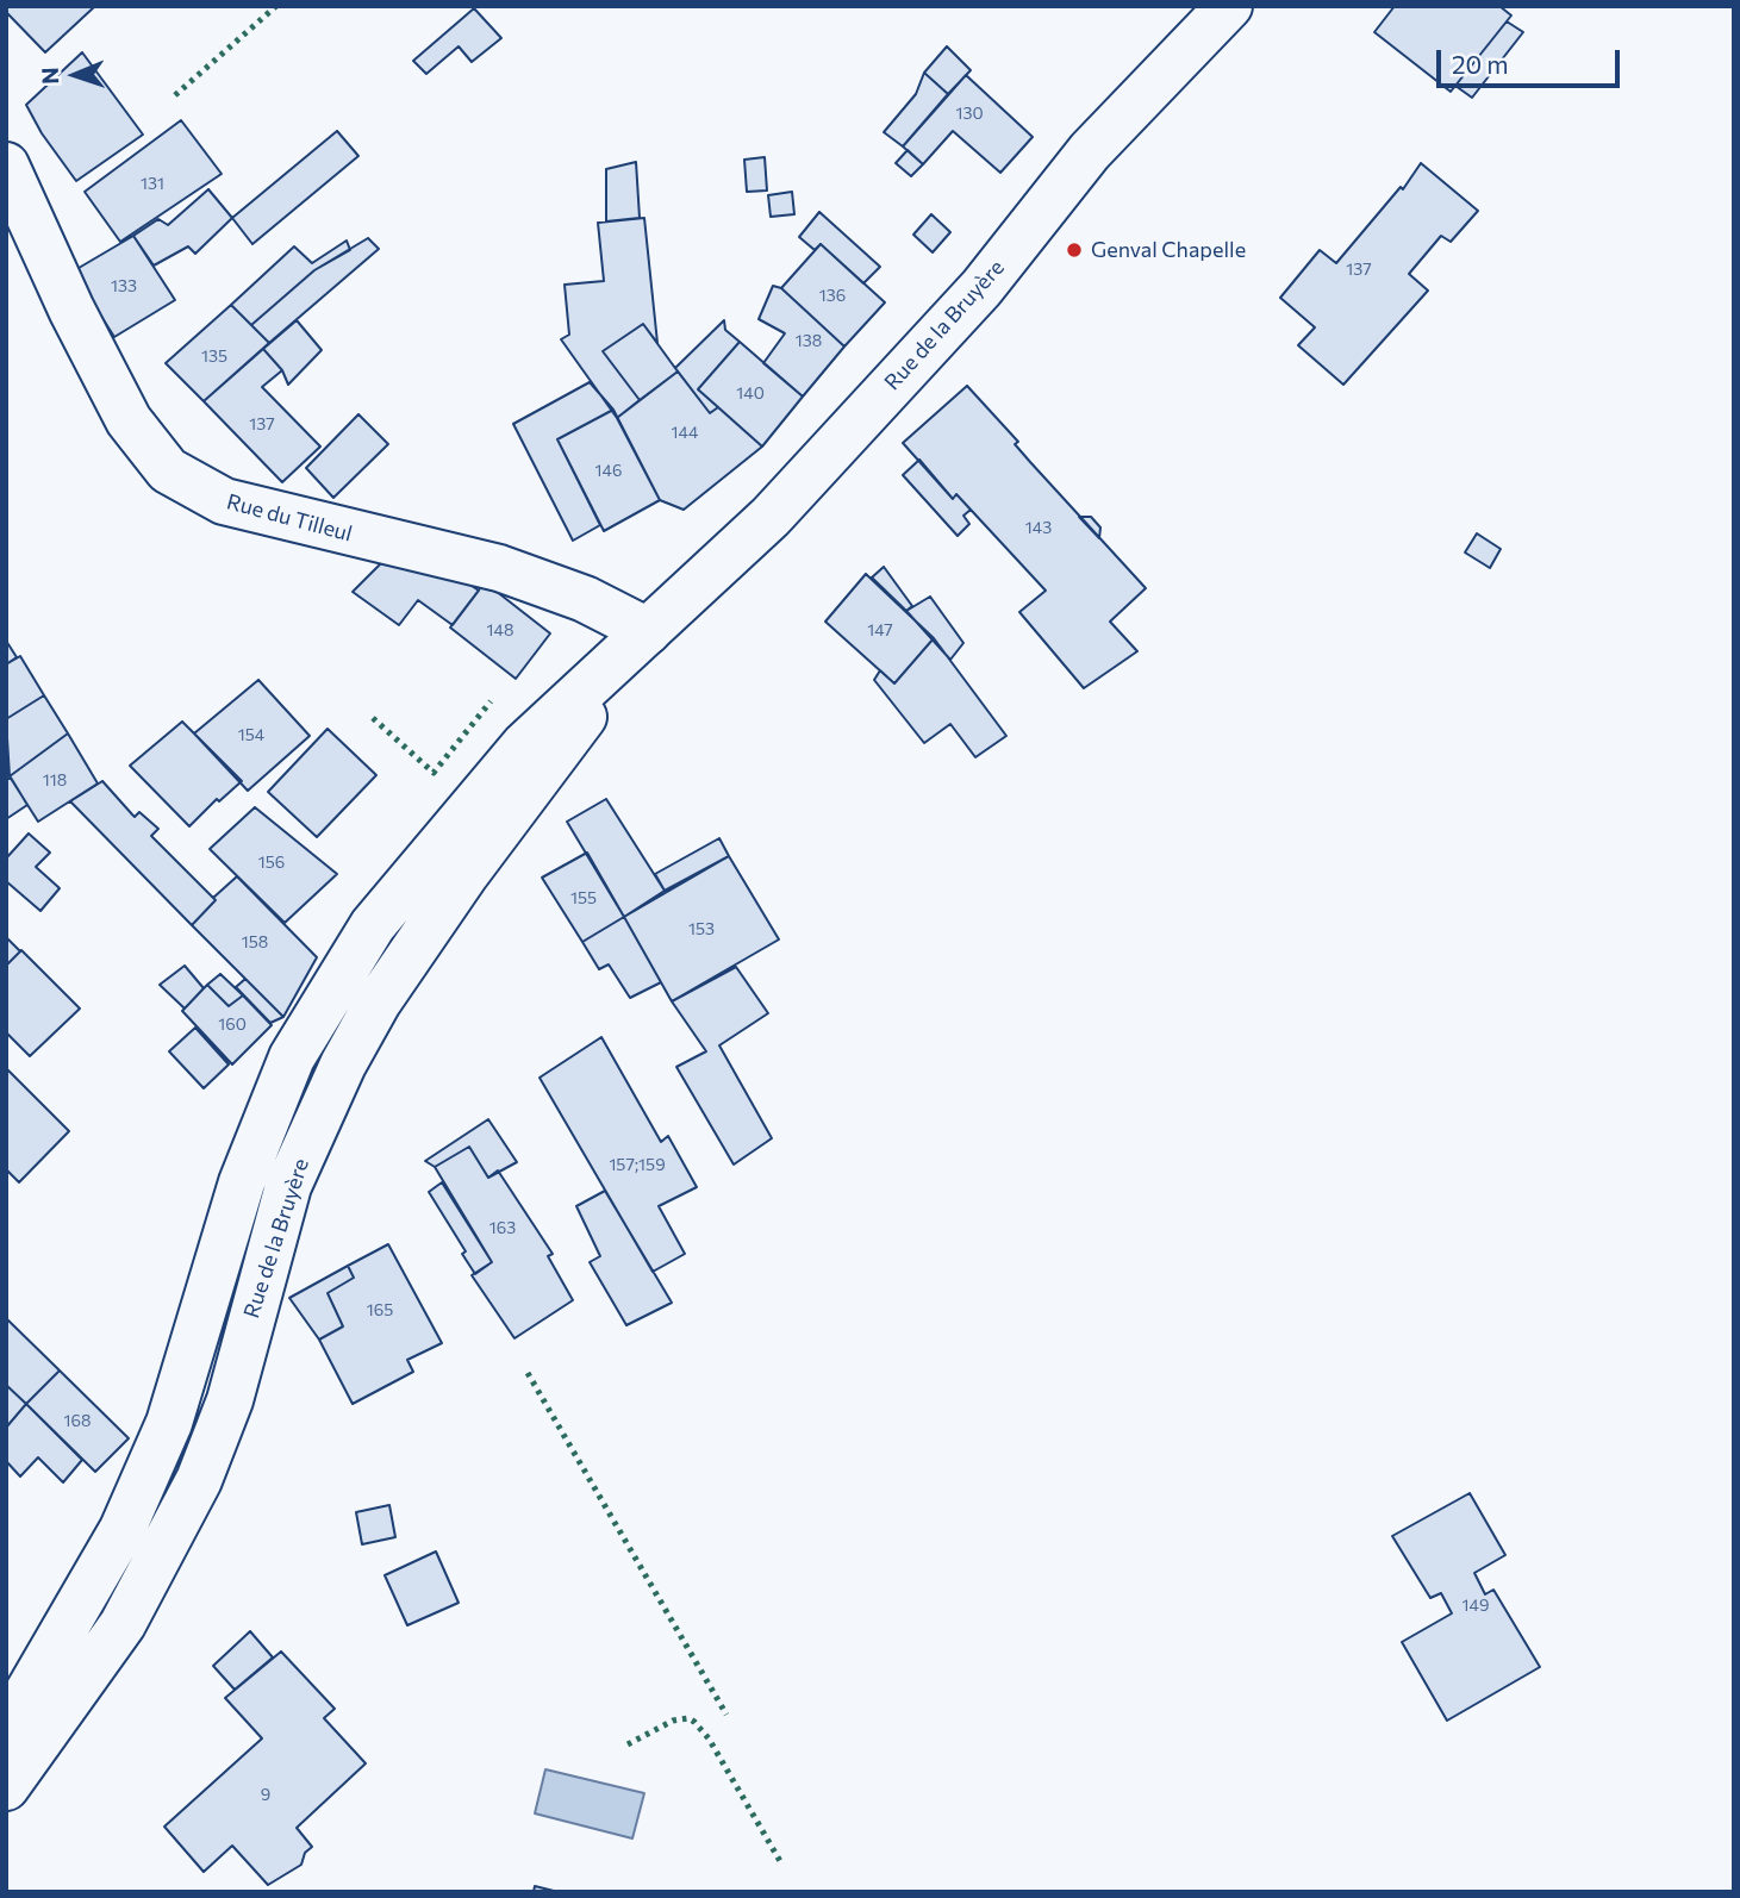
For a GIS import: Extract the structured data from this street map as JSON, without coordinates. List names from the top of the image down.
{
  "streets": {
    "main road": ["Rue de la Bruyère", "Rue du Tilleul"]
  },
  "crossings": [
    ["Rue de la Bruyère", "Rue du Tilleul"]
  ],
  "places": ["Genval Chapelle"],
  "house_numbers": [
    "130",
    "131",
    "137",
    "133",
    "136",
    "138",
    "135",
    "140",
    "137",
    "144",
    "146",
    "143",
    "148",
    "147",
    "154",
    "118",
    "156",
    "155",
    "153",
    "158",
    "160",
    "157;159",
    "163",
    "165",
    "168",
    "149",
    "9"
  ],
  "scale_bar": "20 m",
  "north": "left"
}
